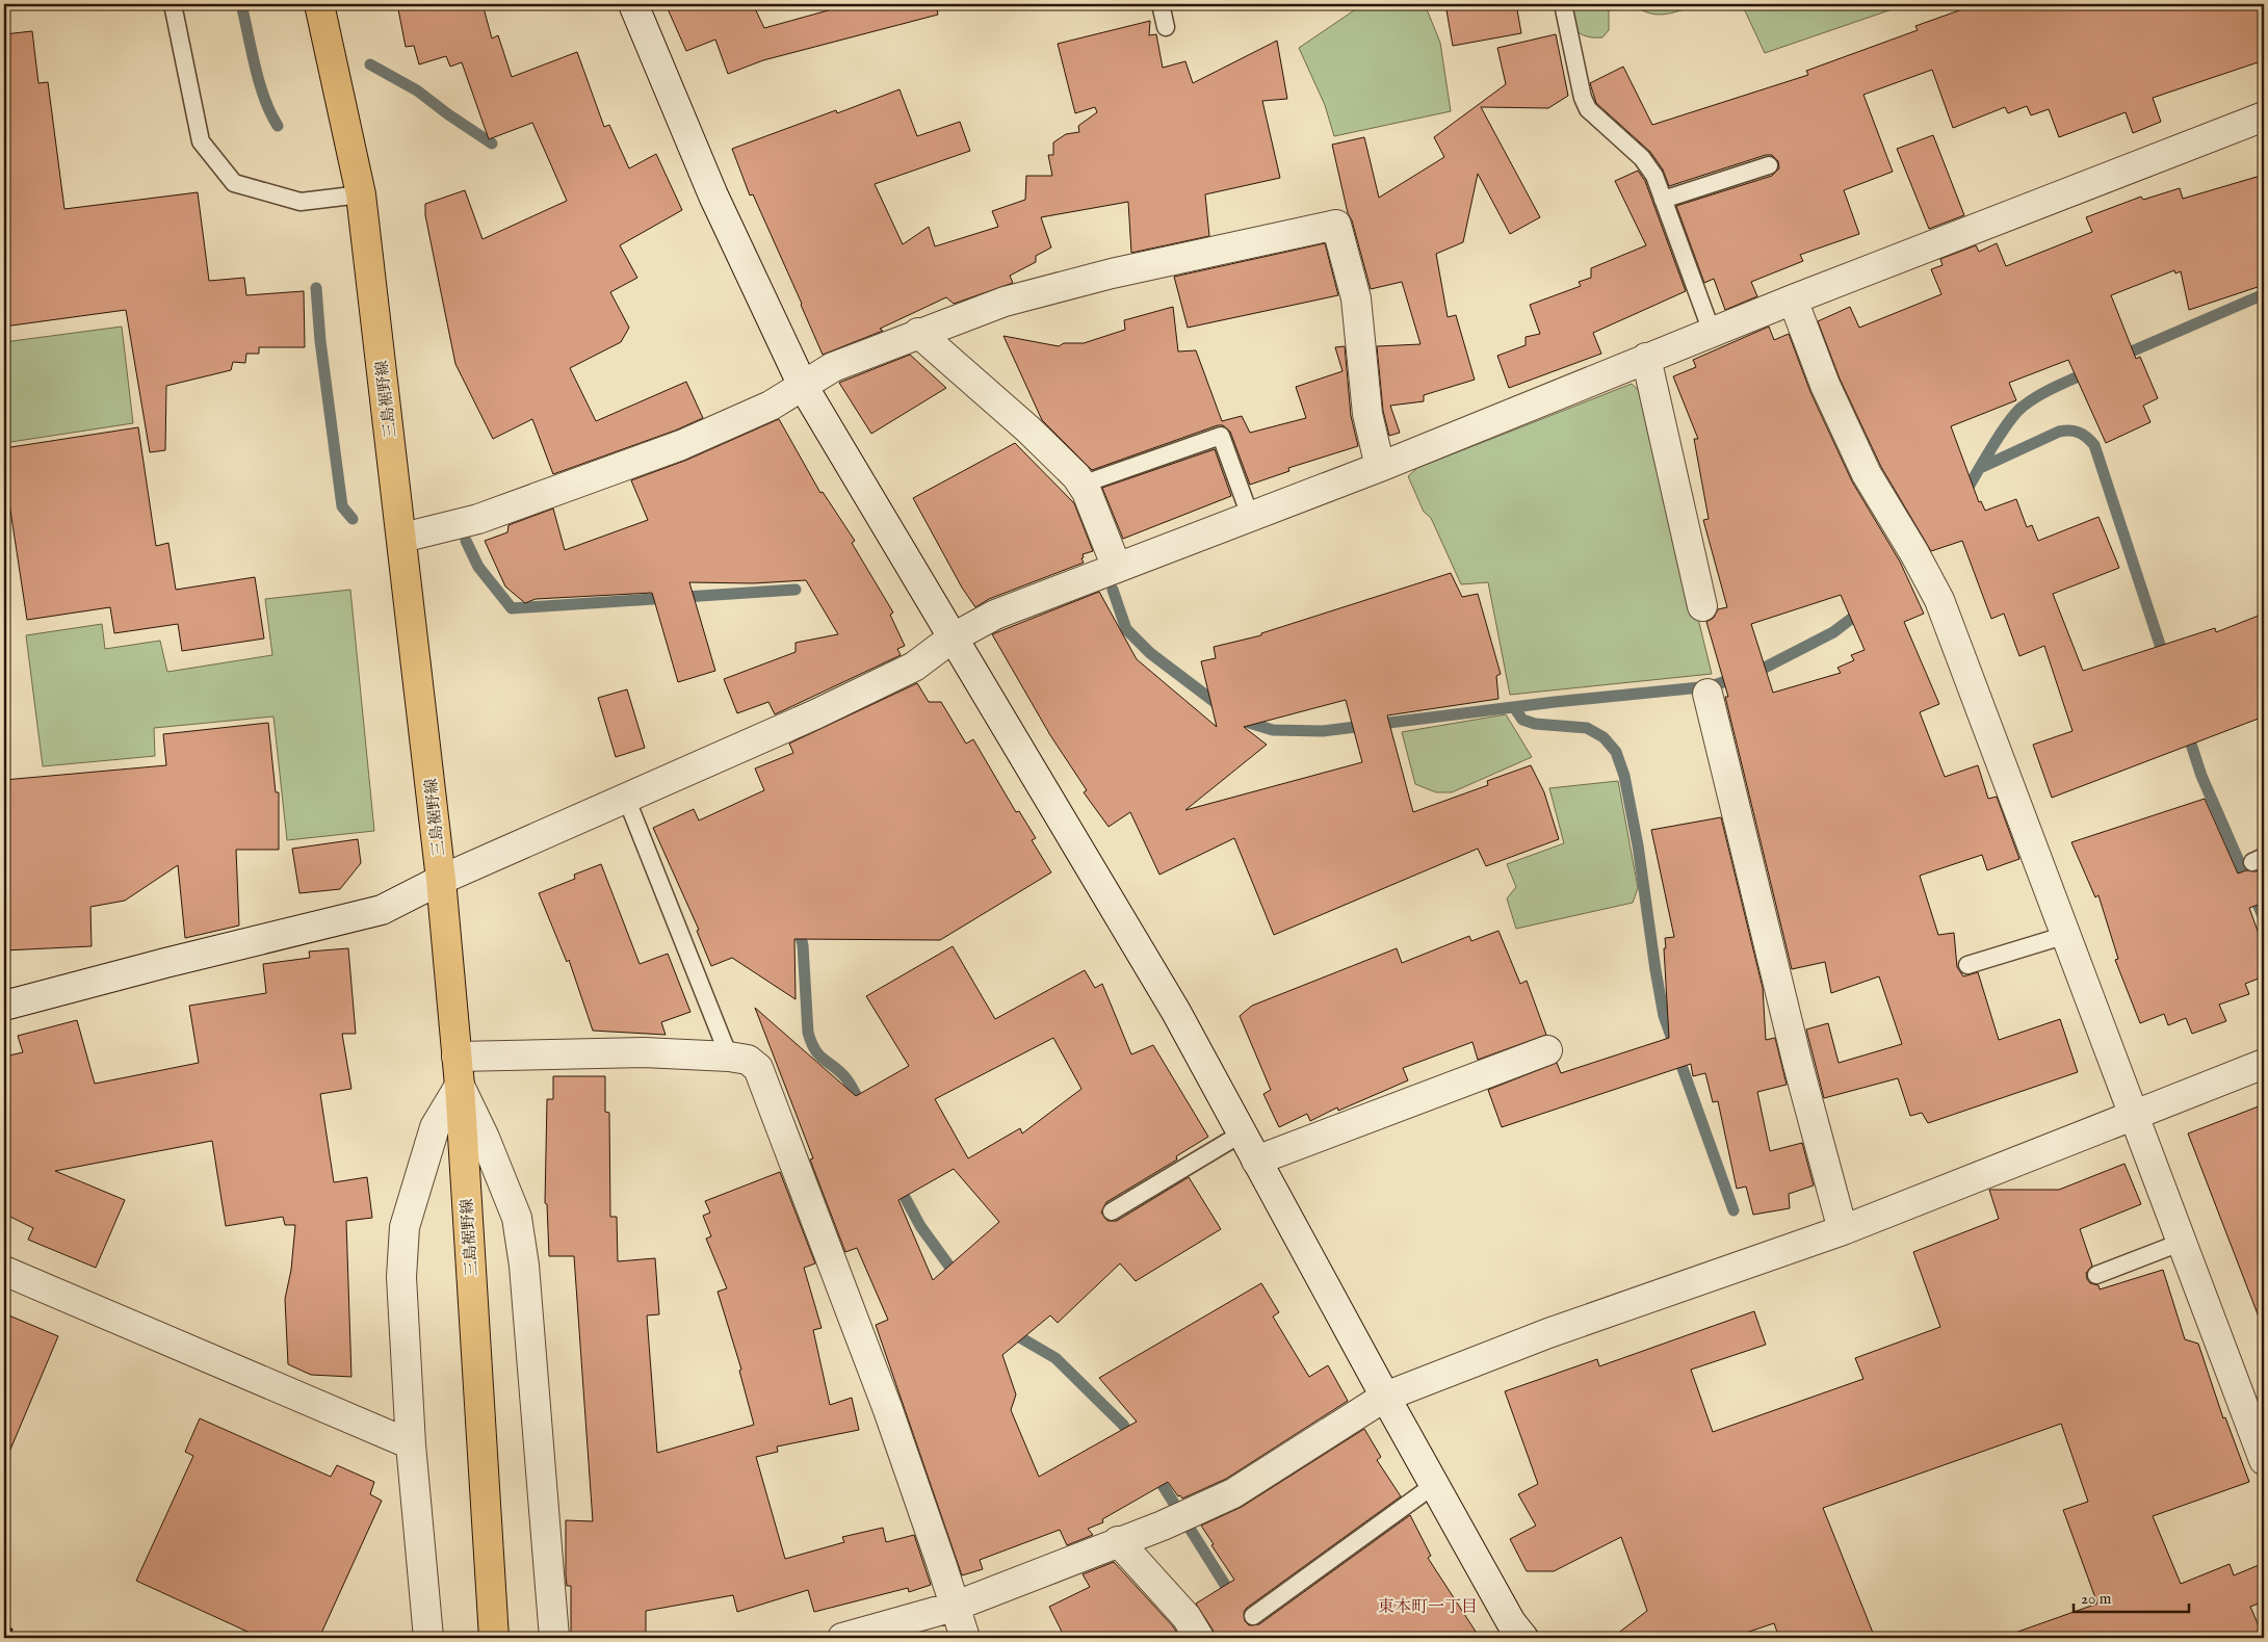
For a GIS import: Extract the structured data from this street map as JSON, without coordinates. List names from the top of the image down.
{
  "streets": {
    "main road": ["三島裾野線"]
  },
  "districts": ["東本町一丁目"],
  "scale_bar": "20 m"
}
